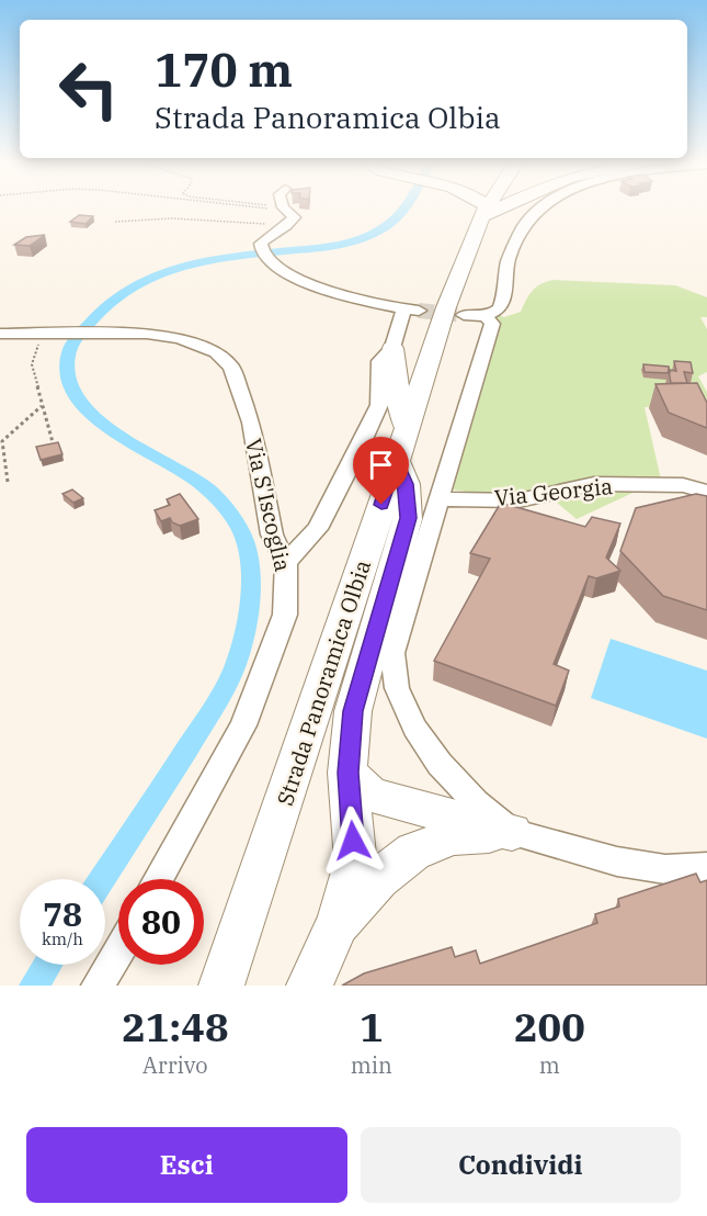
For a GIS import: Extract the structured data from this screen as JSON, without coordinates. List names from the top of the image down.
{
  "streets": {
    "highway": ["Strada Panoramica Olbia"],
    "street": ["Via Georgia", "Via S'Iscoglia"]
  },
  "page": {
    "turn": ["170 m", "Strada Panoramica Olbia"],
    "speed": "78 km/h",
    "limit": "80",
    "eta": [
      "21:48",
      "Arrivo",
      "1",
      "min",
      "200",
      "m"
    ],
    "buttons": ["Esci", "Condividi"]
  }
}
